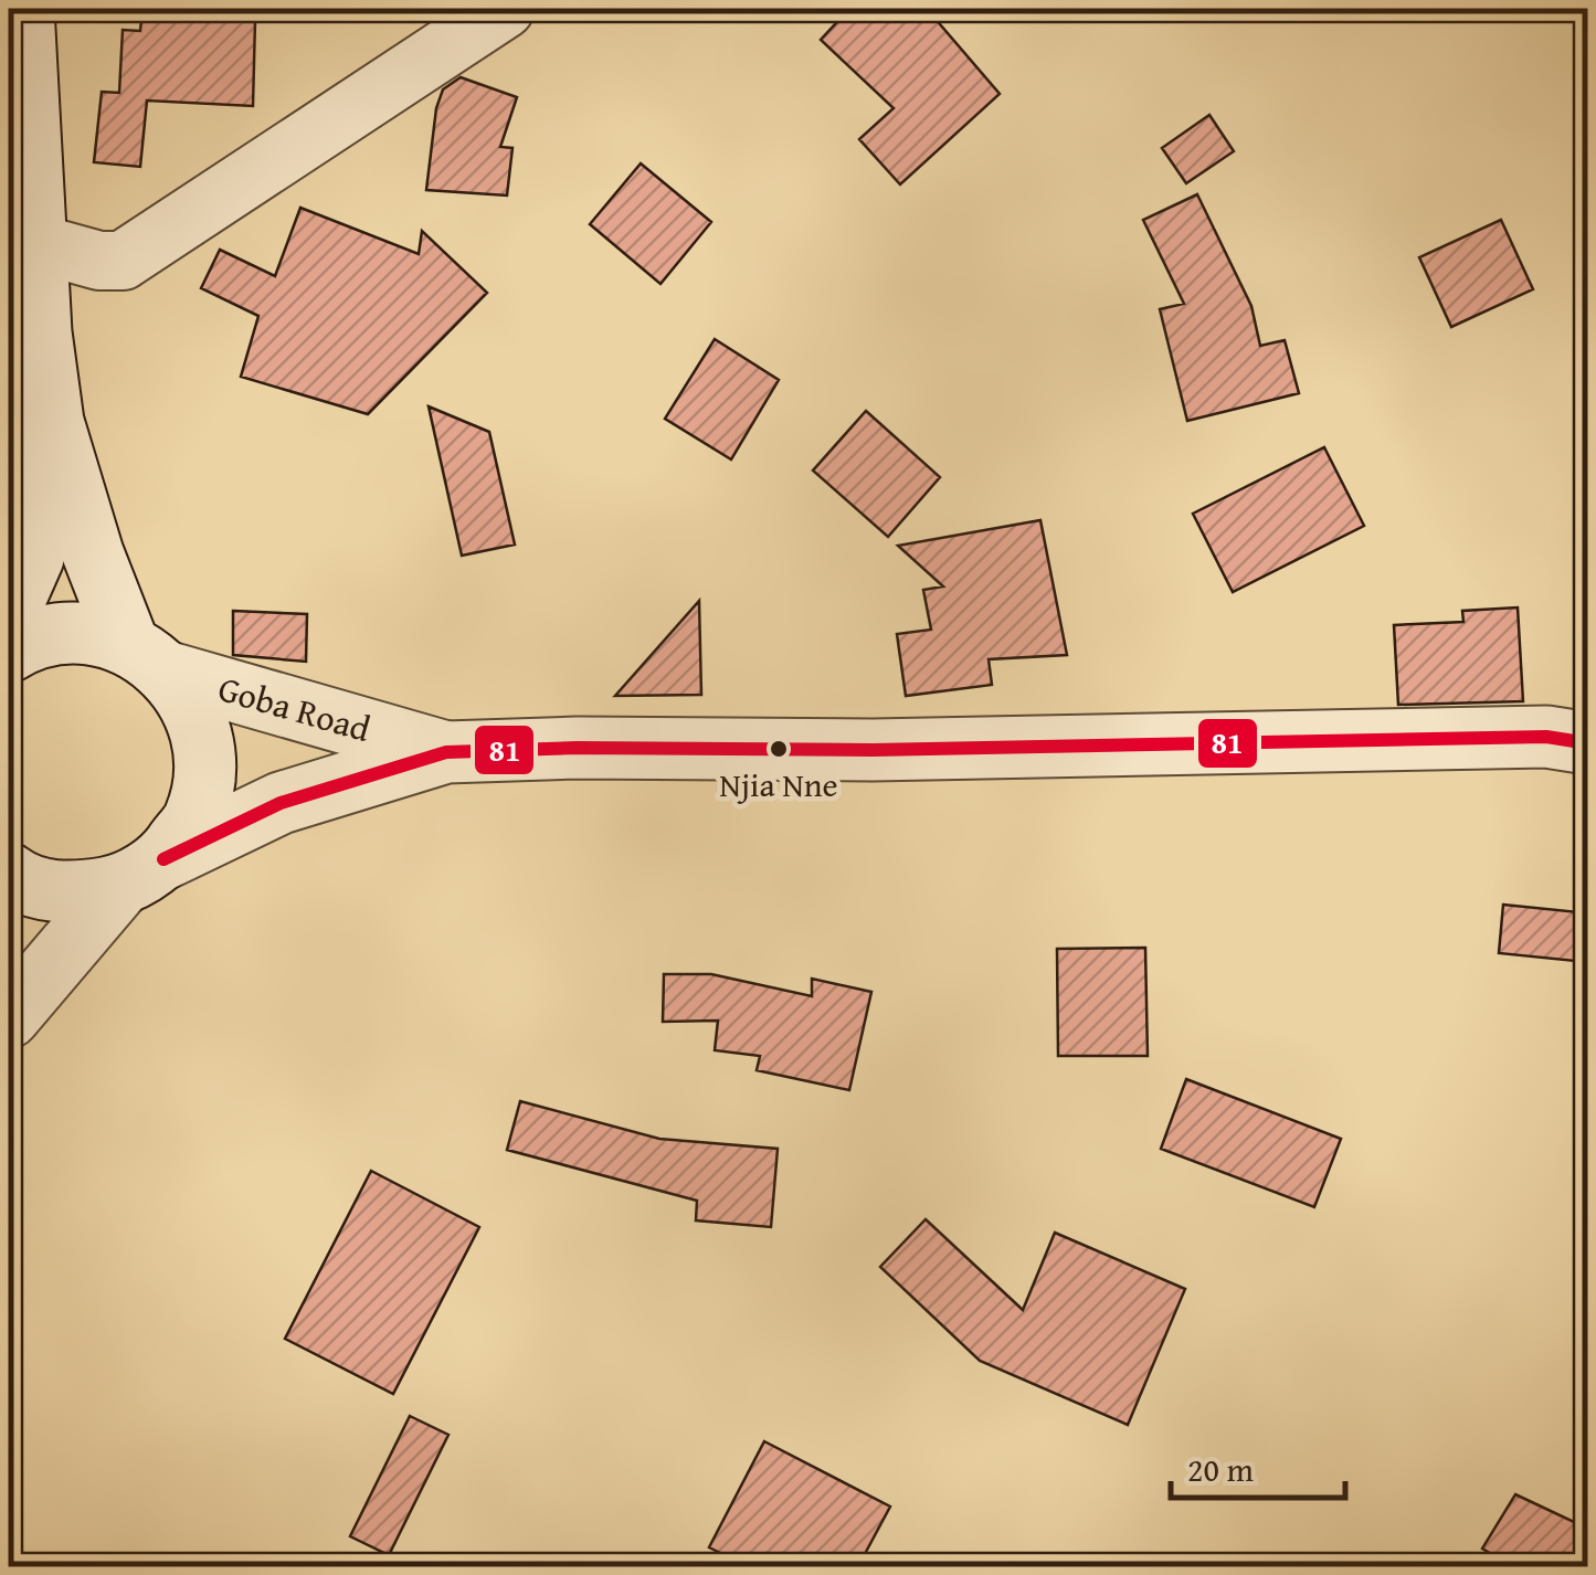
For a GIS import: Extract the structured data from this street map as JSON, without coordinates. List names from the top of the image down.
{
  "streets": {
    "street": ["Goba Road"]
  },
  "places": ["Njia Nne"],
  "lines": ["transit line 81"],
  "scale_bar": "20 m"
}
